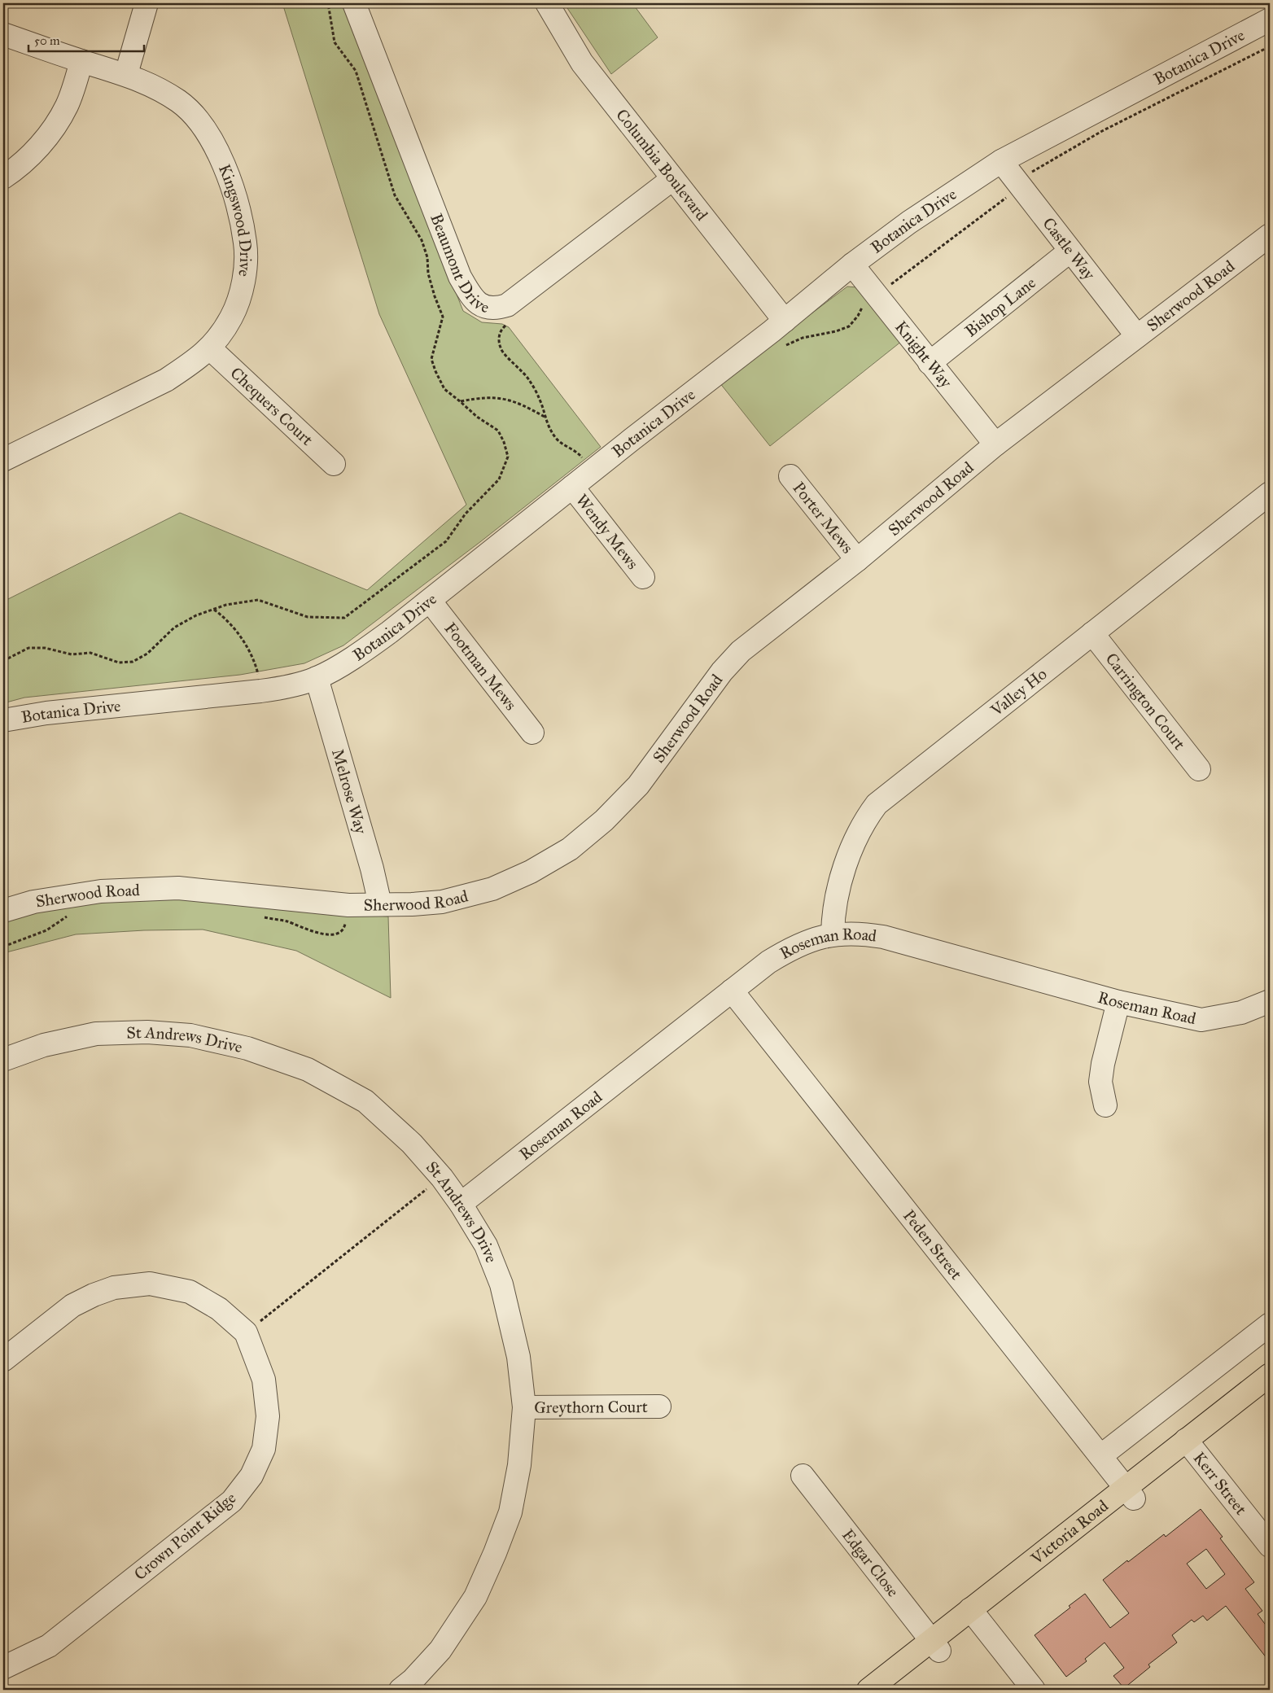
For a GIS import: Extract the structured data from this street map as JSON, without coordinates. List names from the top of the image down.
{
  "streets": {
    "main road": ["Victoria Road"],
    "street": [
      "Botanica Drive",
      "Columbia Boulevard",
      "Kingswood Drive",
      "Castle Way",
      "Beaumont Drive",
      "Sherwood Road",
      "Bishop Lane",
      "Knight Way",
      "Chequers Court",
      "Porter Mews",
      "Wendy Mews",
      "Footman Mews",
      "Valley Ho",
      "Carrington Court",
      "Melrose Way",
      "Roseman Road",
      "St Andrews Drive",
      "Peden Street",
      "Greythorn Court",
      "Kerr Street",
      "Crown Point Ridge",
      "Edgar Close"
    ]
  },
  "crossings": [
    ["Botanica Drive", "Columbia Boulevard"],
    ["Botanica Drive", "Castle Way"],
    ["Botanica Drive", "Knight Way"],
    ["Botanica Drive", "Wendy Mews"],
    ["Botanica Drive", "Footman Mews"],
    ["Botanica Drive", "Melrose Way"],
    ["Columbia Boulevard", "Beaumont Drive"],
    ["Kingswood Drive", "Chequers Court"],
    ["Castle Way", "Sherwood Road"],
    ["Castle Way", "Bishop Lane"],
    ["Sherwood Road", "Knight Way"],
    ["Sherwood Road", "Porter Mews"],
    ["Sherwood Road", "Melrose Way"],
    ["Bishop Lane", "Knight Way"],
    ["Valley Ho", "Carrington Court"],
    ["Valley Ho", "Roseman Road"],
    ["Roseman Road", "St Andrews Drive"],
    ["Roseman Road", "Peden Street"],
    ["St Andrews Drive", "Greythorn Court"],
    ["Peden Street", "Victoria Road"],
    ["Kerr Street", "Victoria Road"],
    ["Victoria Road", "Edgar Close"]
  ],
  "scale_bar": "50 m"
}
